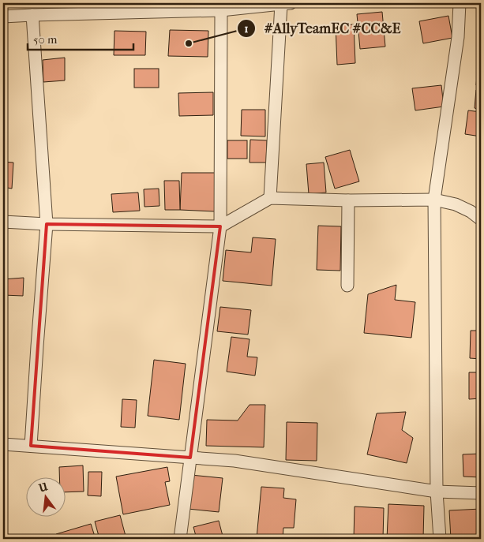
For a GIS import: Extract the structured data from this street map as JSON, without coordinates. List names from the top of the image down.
{
  "places": ["#AllyTeamEC #CC&E"],
  "scale_bar": "50 m",
  "north": "top"
}
